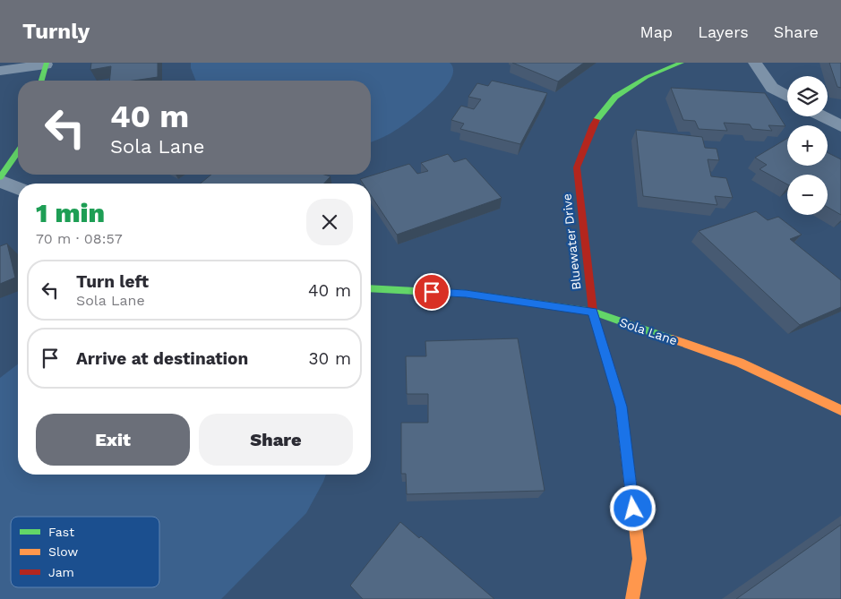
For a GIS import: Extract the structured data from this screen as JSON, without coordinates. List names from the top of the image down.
{
  "streets": {
    "street": ["Bluewater Drive", "Sola Lane"]
  },
  "crossings": [
    ["Bluewater Drive", "Sola Lane"]
  ],
  "legend": ["Fast", "Slow", "Jam"],
  "page": {
    "header": "Turnly",
    "nav": ["Map", "Layers", "Share"],
    "map_buttons": ["+", "−"],
    "turn": ["40 m", "Sola Lane"],
    "heading": ["1 min", "70 m · 08:57"],
    "list": [
      {
        "name": "Turn left",
        "note": "Sola Lane",
        "value": "40 m"
      },
      {
        "name": "Arrive at destination",
        "value": "30 m"
      }
    ],
    "buttons": ["Exit", "Share"]
  }
}
